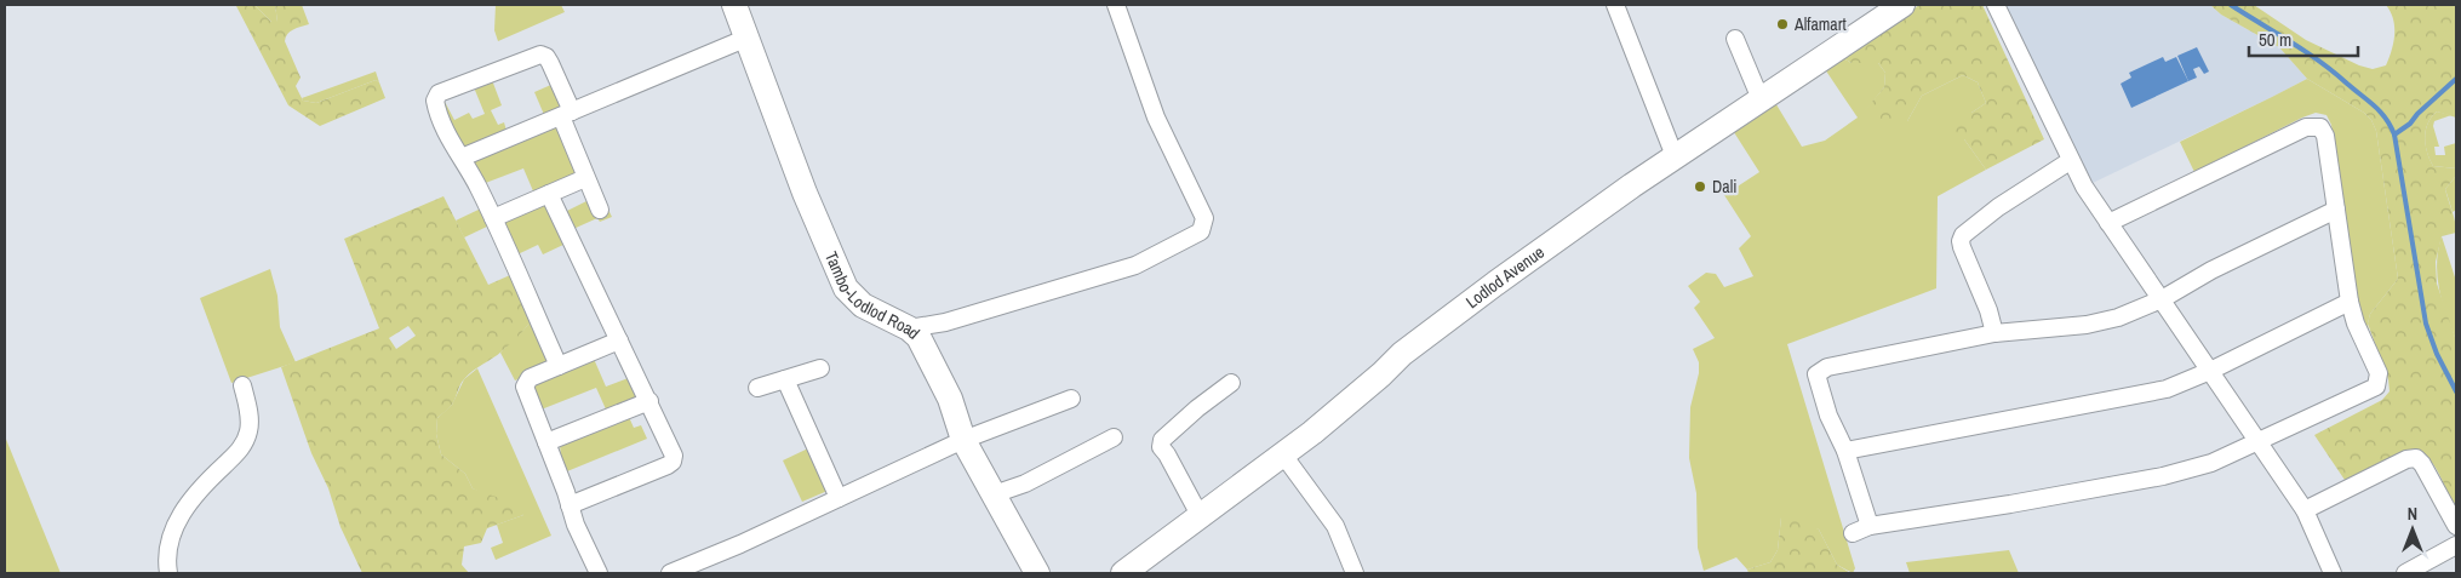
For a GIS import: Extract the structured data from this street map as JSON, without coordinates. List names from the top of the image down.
{
  "streets": {
    "main road": ["Lodlod Avenue", "Tambo-Lodlod Road"]
  },
  "places": ["Alfamart", "Dali"],
  "scale_bar": "50 m",
  "north": "top"
}
